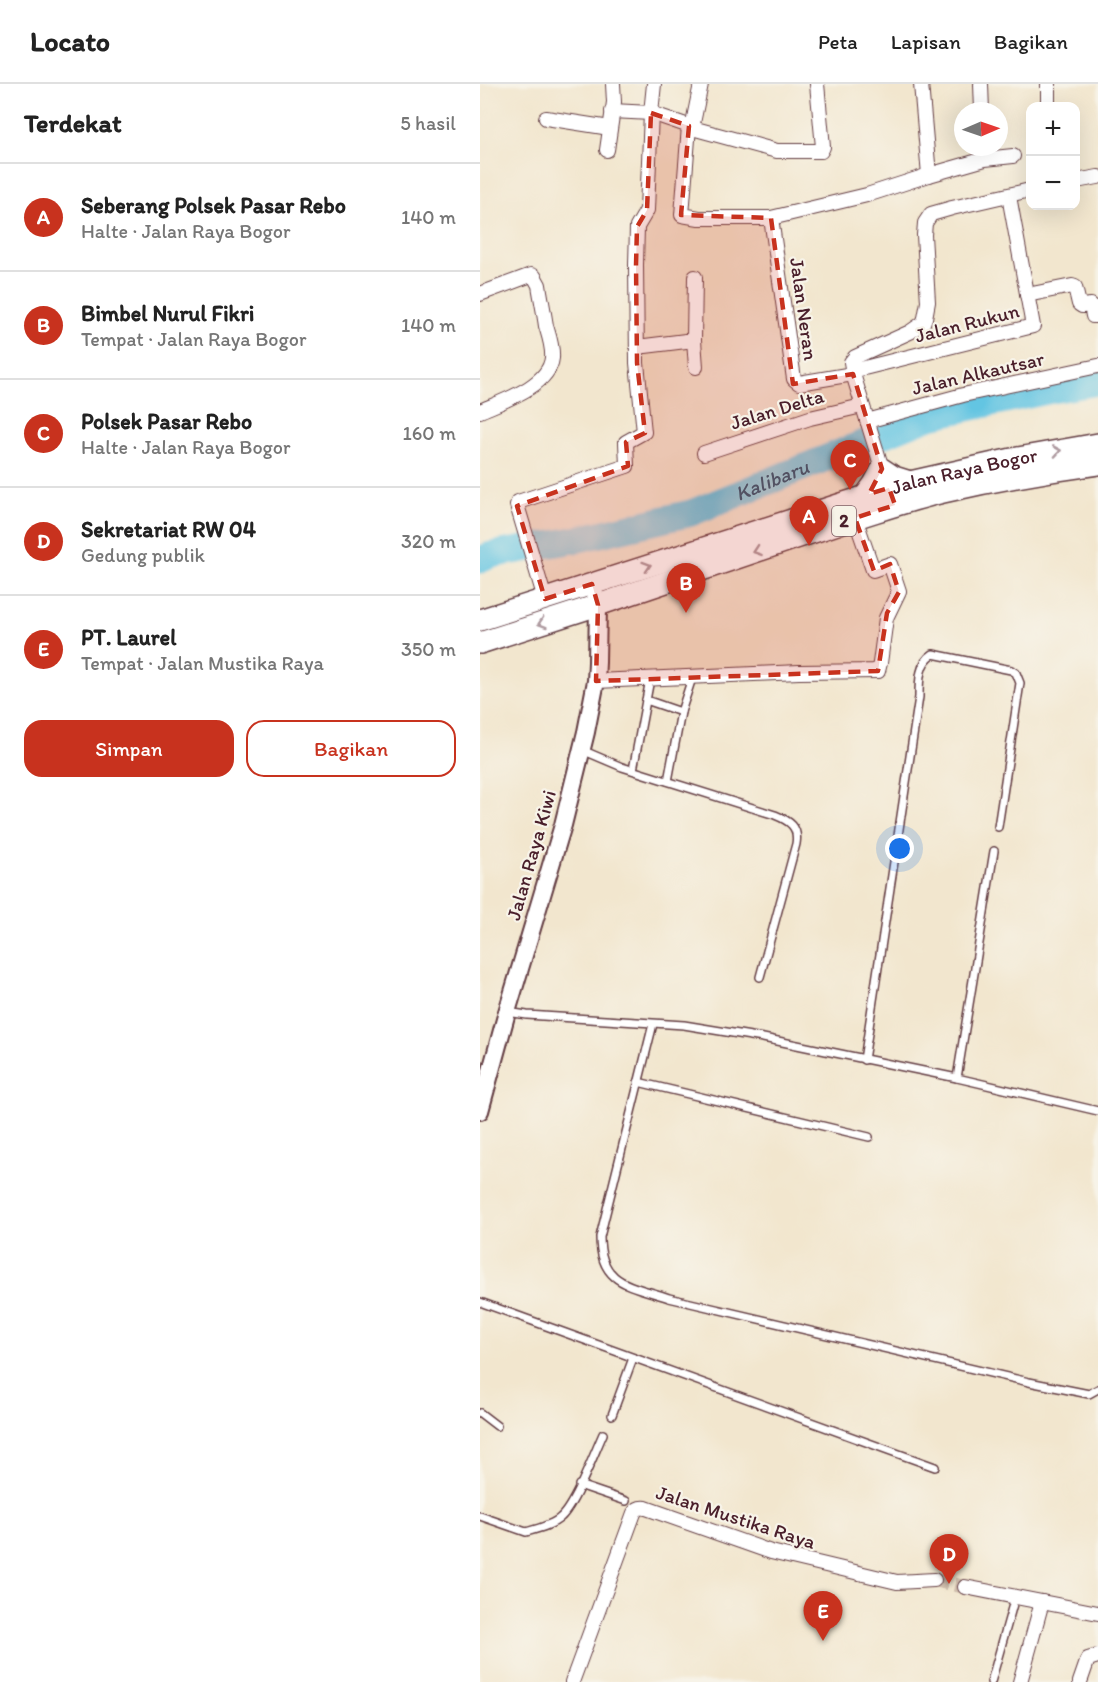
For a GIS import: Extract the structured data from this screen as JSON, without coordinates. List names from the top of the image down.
{
  "streets": {
    "highway": ["Jalan Raya Bogor", "2"],
    "street": [
      "Jalan Neran",
      "Jalan Rukun",
      "Jalan Alkautsar",
      "Jalan Delta",
      "Jalan Raya Kiwi",
      "Jalan Mustika Raya"
    ]
  },
  "crossings": [
    ["Jalan Neran", "Jalan Rukun"],
    ["Jalan Raya Bogor", "Jalan Raya Kiwi"]
  ],
  "water": ["Kalibaru"],
  "north": "right",
  "page": {
    "header": "Locato",
    "nav": ["Peta", "Lapisan", "Bagikan"],
    "heading": ["Terdekat", "5 hasil"],
    "map_buttons": ["+", "−"],
    "list": [
      {
        "mark": "A",
        "name": "Seberang Polsek Pasar Rebo",
        "note": "Halte · Jalan Raya Bogor",
        "value": "140 m"
      },
      {
        "mark": "B",
        "name": "Bimbel Nurul Fikri",
        "note": "Tempat · Jalan Raya Bogor",
        "value": "140 m"
      },
      {
        "mark": "C",
        "name": "Polsek Pasar Rebo",
        "note": "Halte · Jalan Raya Bogor",
        "value": "160 m"
      },
      {
        "mark": "D",
        "name": "Sekretariat RW 04",
        "note": "Gedung publik",
        "value": "320 m"
      },
      {
        "mark": "E",
        "name": "PT. Laurel",
        "note": "Tempat · Jalan Mustika Raya",
        "value": "350 m"
      }
    ],
    "pins": [
      "C",
      "A",
      "B",
      "D",
      "E"
    ],
    "buttons": ["Simpan", "Bagikan"]
  }
}
